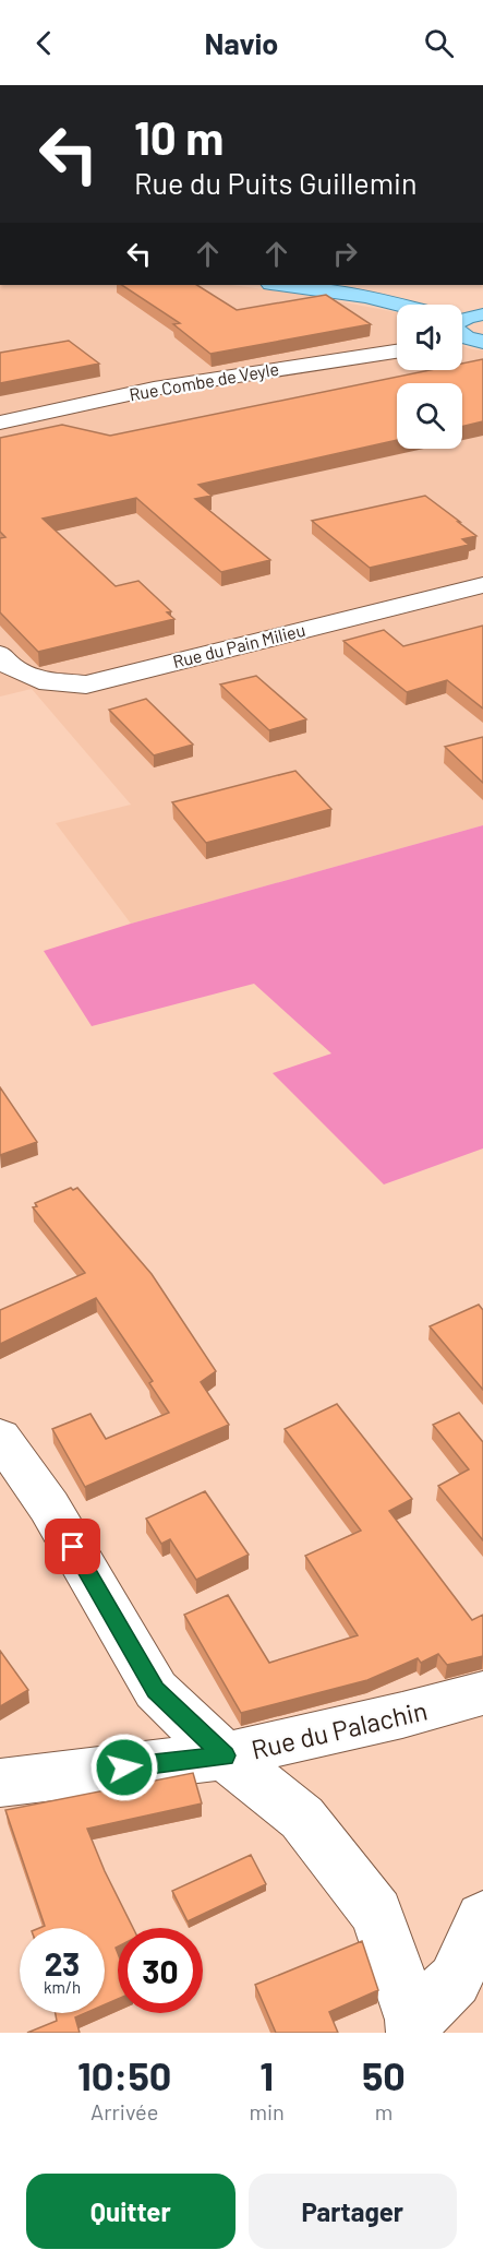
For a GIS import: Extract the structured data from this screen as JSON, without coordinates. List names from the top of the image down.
{
  "streets": {
    "street": ["Rue Combe de Veyle", "Rue du Pain Milieu", "Rue du Palachin"]
  },
  "page": {
    "header": "Navio",
    "turn": ["10 m", "Rue du Puits Guillemin"],
    "speed": "23 km/h",
    "limit": "30",
    "eta": [
      "10:50",
      "Arrivée",
      "1",
      "min",
      "50",
      "m"
    ],
    "buttons": ["Quitter", "Partager"]
  }
}
